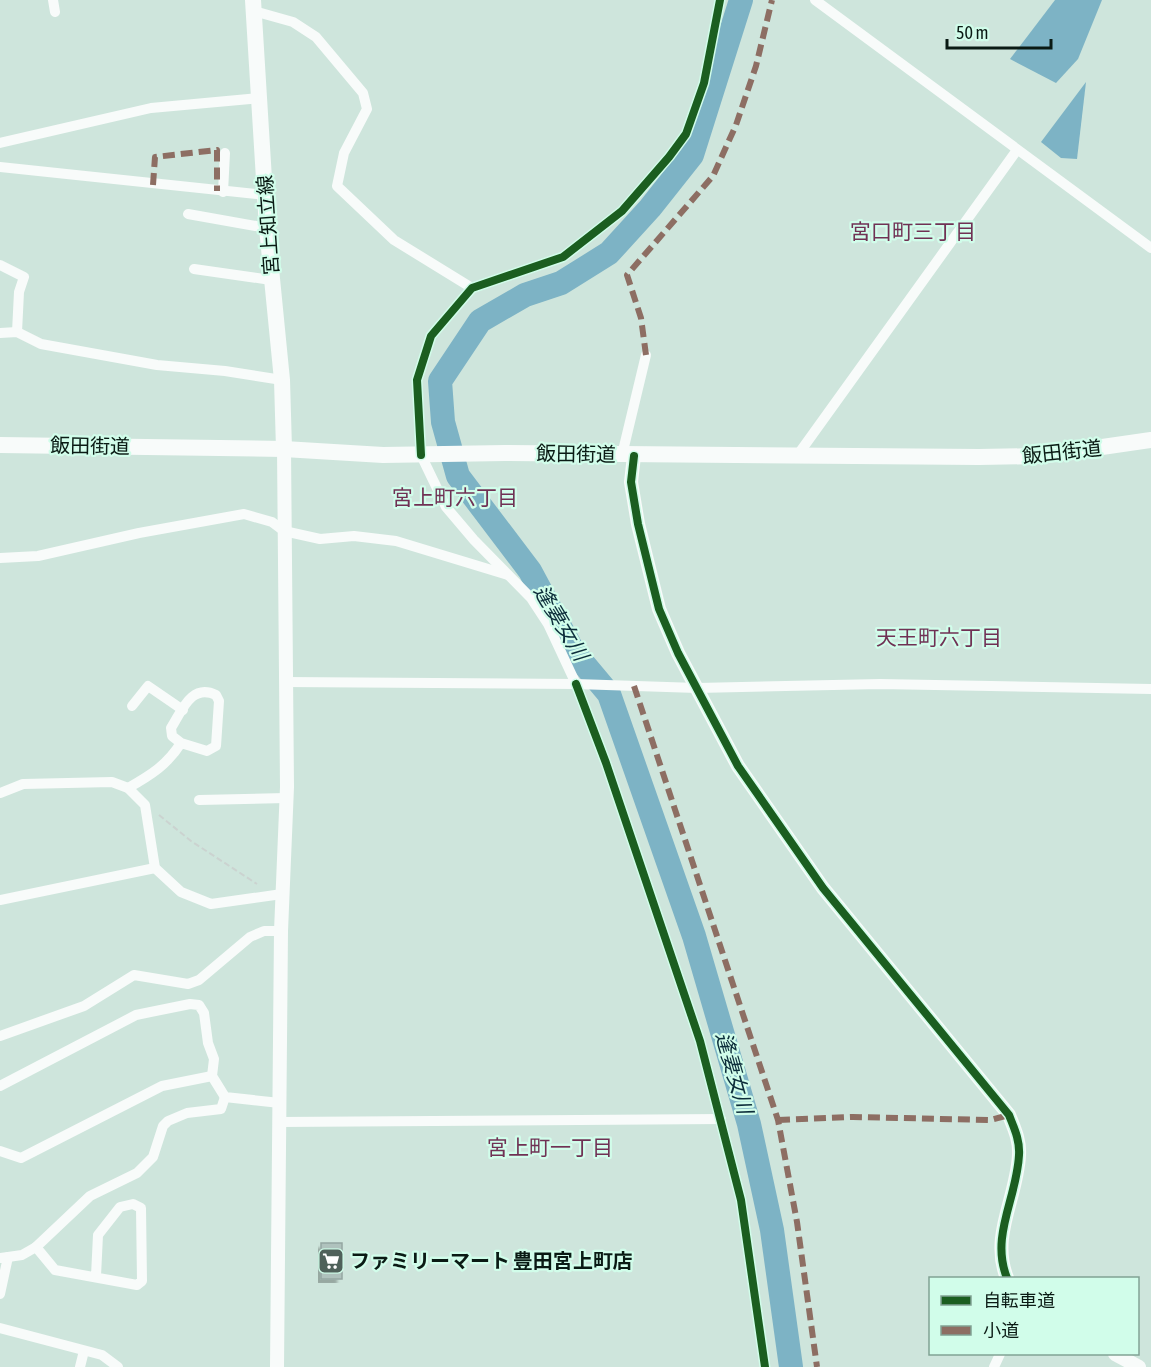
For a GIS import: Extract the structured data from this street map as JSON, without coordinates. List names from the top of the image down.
{
  "streets": {
    "main road": ["宮上知立線", "飯田街道"]
  },
  "crossings": [
    ["宮上知立線", "飯田街道"]
  ],
  "districts": [
    "宮口町三丁目",
    "宮上町六丁目",
    "天王町六丁目",
    "宮上町一丁目"
  ],
  "water": ["逢妻女川"],
  "places": {
    "supermarket": ["ファミリーマート 豊田宮上町店"]
  },
  "legend": ["自転車道", "小道"],
  "scale_bar": "50 m"
}
